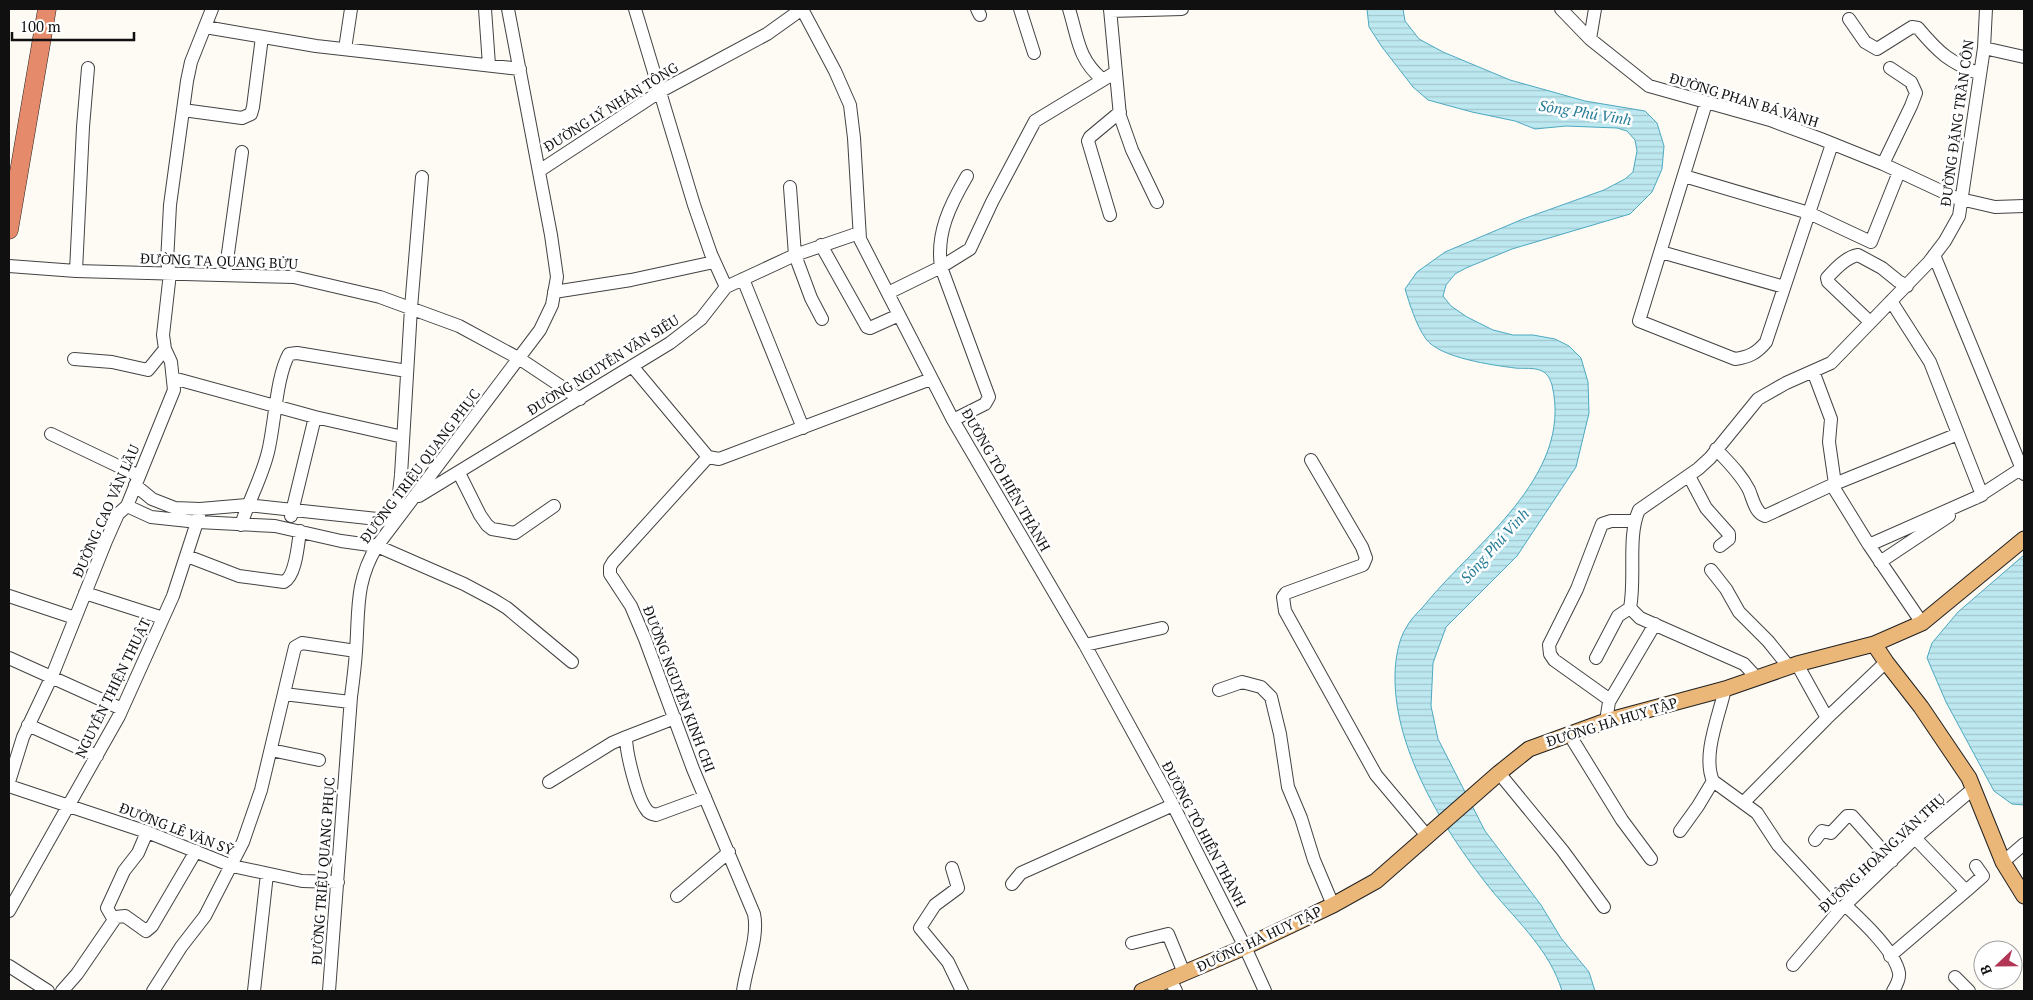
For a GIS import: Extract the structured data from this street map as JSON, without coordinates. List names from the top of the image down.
{
  "streets": {
    "main road": ["ĐƯỜNG HÀ HUY TẬP"],
    "street": [
      "ĐƯỜNG PHAN BÁ VÀNH",
      "ĐƯỜNG LÝ NHÂN TÔNG",
      "ĐƯỜNG ĐẶNG TRẦN CÔN",
      "ĐƯỜNG TẠ QUANG BỬU",
      "ĐƯỜNG NGUYỄN VĂN SIÊU",
      "ĐƯỜNG TRIỆU QUANG PHỤC",
      "ĐƯỜNG TÔ HIẾN THÀNH",
      "ĐƯỜNG CAO VĂN LẦU",
      "NGUYỄN THIỆN THUẬT",
      "ĐƯỜNG NGUYỄN KINH CHI",
      "ĐƯỜNG LÊ VĂN SỸ",
      "ĐƯỜNG HOÀNG VĂN THỤ"
    ]
  },
  "crossings": [
    ["ĐƯỜNG PHAN BÁ VÀNH", "ĐƯỜNG ĐẶNG TRẦN CÔN"],
    ["ĐƯỜNG LÝ NHÂN TÔNG", "ĐƯỜNG TRIỆU QUANG PHỤC"],
    ["ĐƯỜNG LÝ NHÂN TÔNG", "ĐƯỜNG TÔ HIẾN THÀNH"],
    ["ĐƯỜNG TẠ QUANG BỬU", "ĐƯỜNG NGUYỄN VĂN SIÊU"],
    ["ĐƯỜNG TẠ QUANG BỬU", "ĐƯỜNG TRIỆU QUANG PHỤC"],
    ["ĐƯỜNG TẠ QUANG BỬU", "ĐƯỜNG CAO VĂN LẦU"],
    ["ĐƯỜNG NGUYỄN VĂN SIÊU", "ĐƯỜNG TRIỆU QUANG PHỤC"],
    ["ĐƯỜNG NGUYỄN VĂN SIÊU", "ĐƯỜNG TÔ HIẾN THÀNH"],
    ["ĐƯỜNG TRIỆU QUANG PHỤC", "ĐƯỜNG LÊ VĂN SỸ"],
    ["ĐƯỜNG TÔ HIẾN THÀNH", "ĐƯỜNG HÀ HUY TẬP"],
    ["NGUYỄN THIỆN THUẬT", "ĐƯỜNG LÊ VĂN SỸ"]
  ],
  "water": ["Sông Phú Vinh"],
  "scale_bar": "100 m",
  "north": "left"
}
